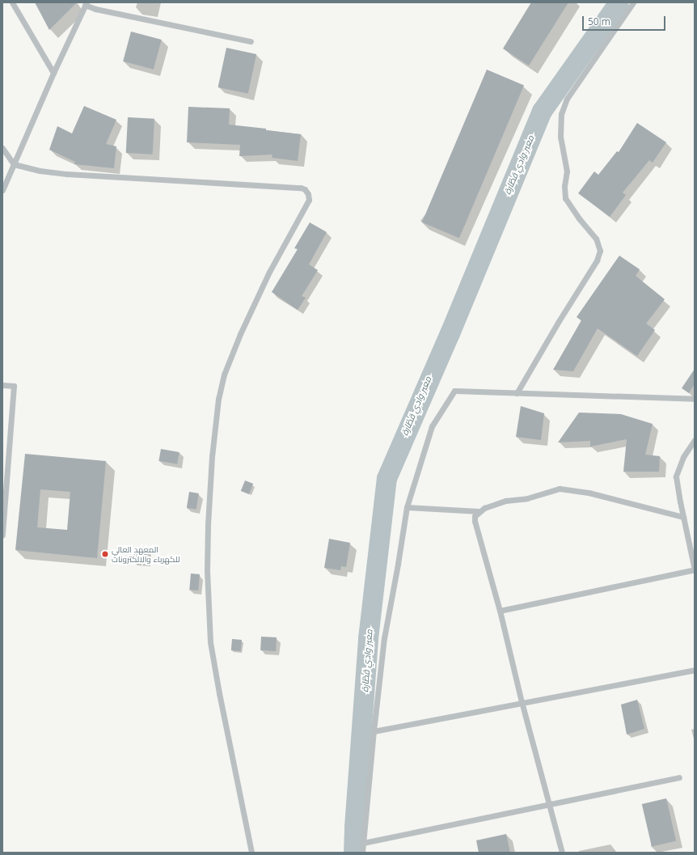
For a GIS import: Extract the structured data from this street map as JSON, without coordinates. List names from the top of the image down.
{
  "water": ["معبر وادي قطّارة"],
  "places": ["المعهد العالي للكهرباء والالكترونات"],
  "scale_bar": "50 m"
}
